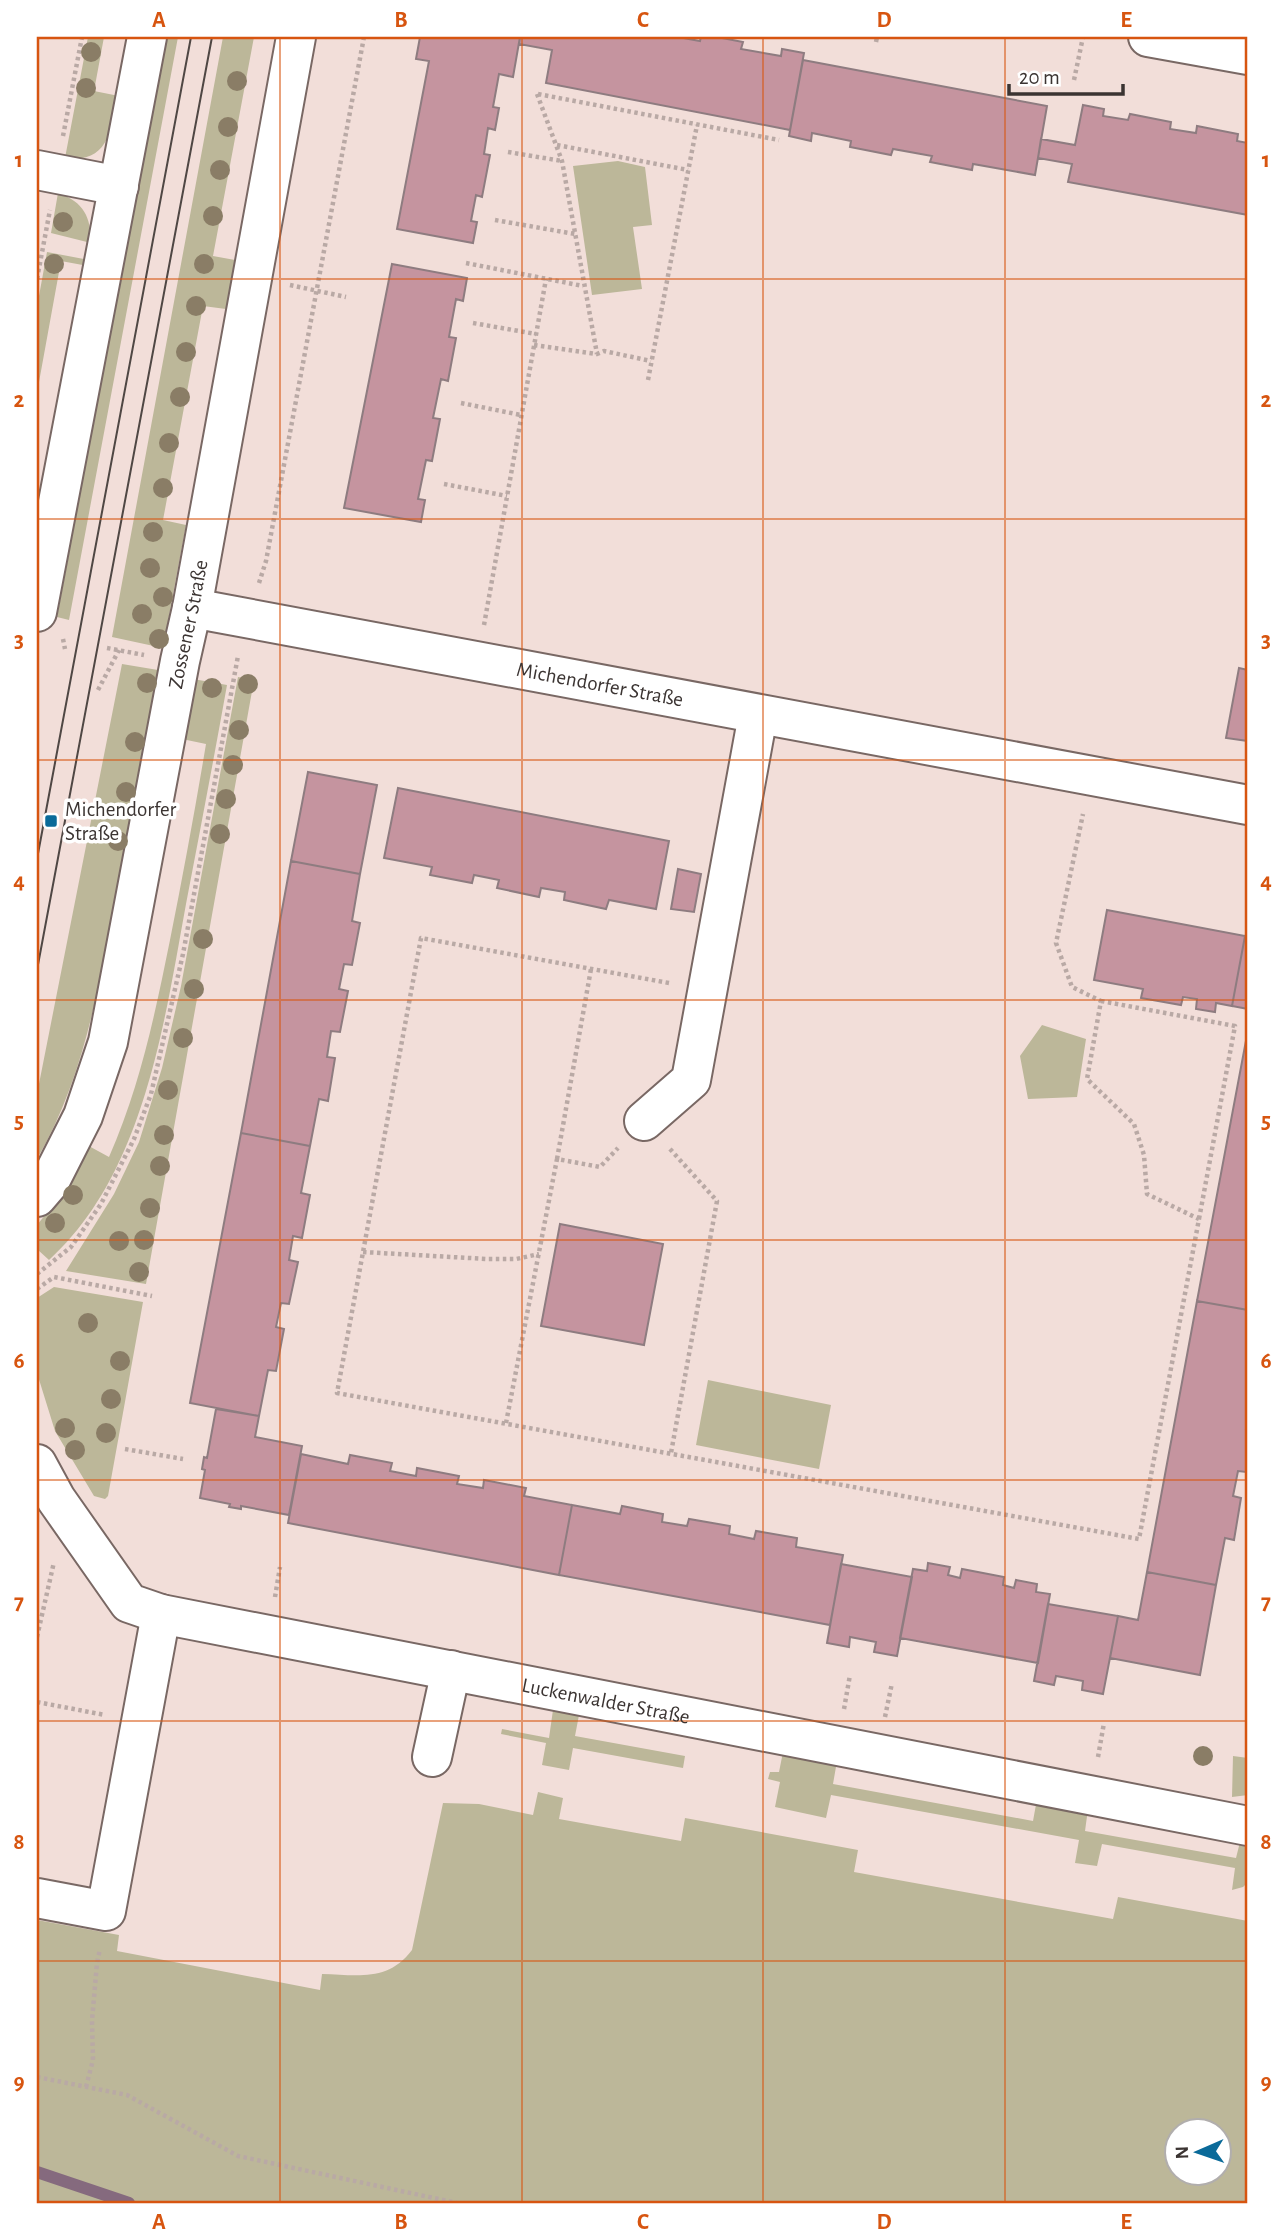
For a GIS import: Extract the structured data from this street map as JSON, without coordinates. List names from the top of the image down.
{
  "streets": {
    "street": ["Zossener Straße", "Michendorfer Straße", "Luckenwalder Straße"]
  },
  "crossings": [
    ["Zossener Straße", "Michendorfer Straße"]
  ],
  "places": {
    "transit": ["Michendorfer Straße"]
  },
  "scale_bar": "20 m",
  "north": "left",
  "grid": {
    "columns": [
      "A",
      "B",
      "C",
      "D",
      "E"
    ],
    "rows": [
      "1",
      "2",
      "3",
      "4",
      "5",
      "6",
      "7",
      "8",
      "9"
    ]
  }
}
